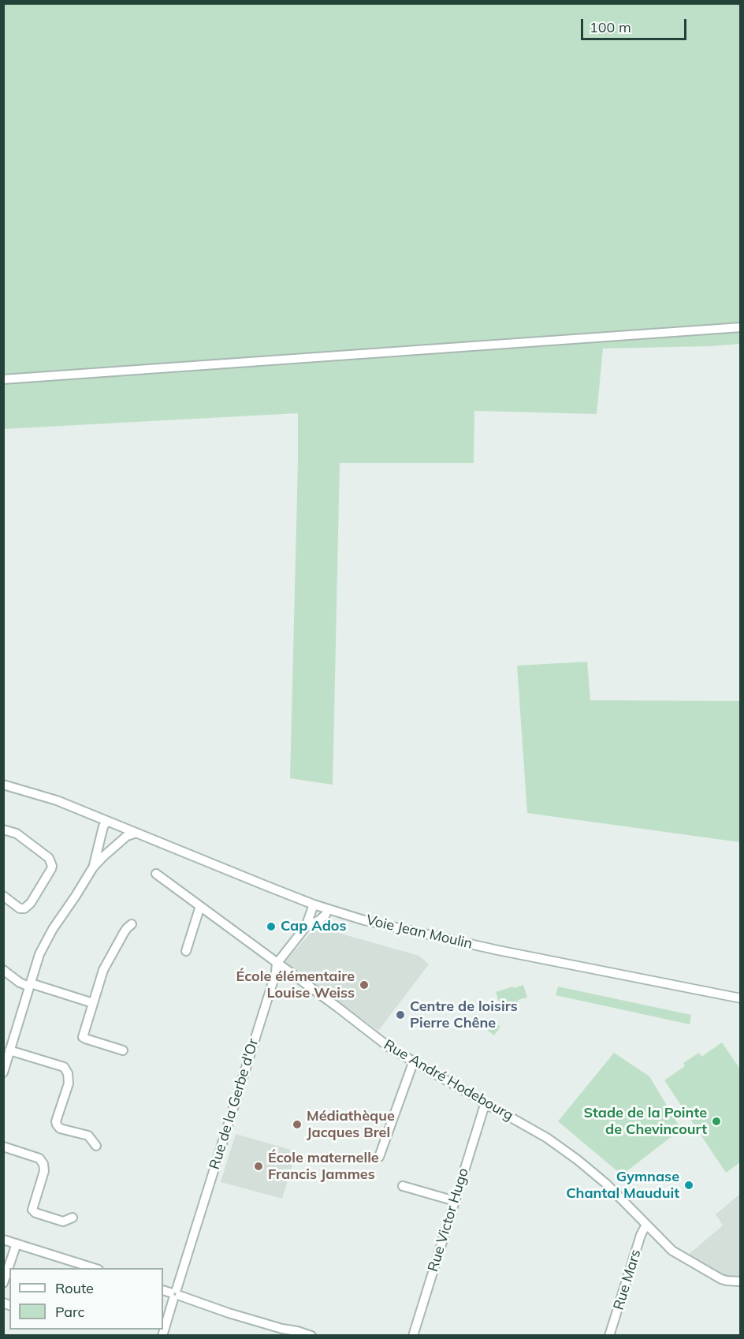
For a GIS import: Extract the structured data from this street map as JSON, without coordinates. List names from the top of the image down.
{
  "streets": {
    "street": [
      "Voie Jean Moulin",
      "Rue André Hodebourg",
      "Rue de la Gerbe d'Or",
      "Rue Victor Hugo",
      "Rue Mars"
    ]
  },
  "crossings": [
    ["Voie Jean Moulin", "Rue de la Gerbe d'Or"],
    ["Rue André Hodebourg", "Rue de la Gerbe d'Or"],
    ["Rue André Hodebourg", "Rue Victor Hugo"],
    ["Rue André Hodebourg", "Rue Mars"]
  ],
  "places": [
    "Cap Ados",
    "École élémentaire Louise Weiss",
    "Centre de loisirs Pierre Chêne",
    "Stade de la Pointe de Chevincourt",
    "Médiathèque Jacques Brel",
    "École maternelle Francis Jammes",
    "Gymnase Chantal Mauduit"
  ],
  "legend": ["Route", "Parc"],
  "scale_bar": "100 m"
}
